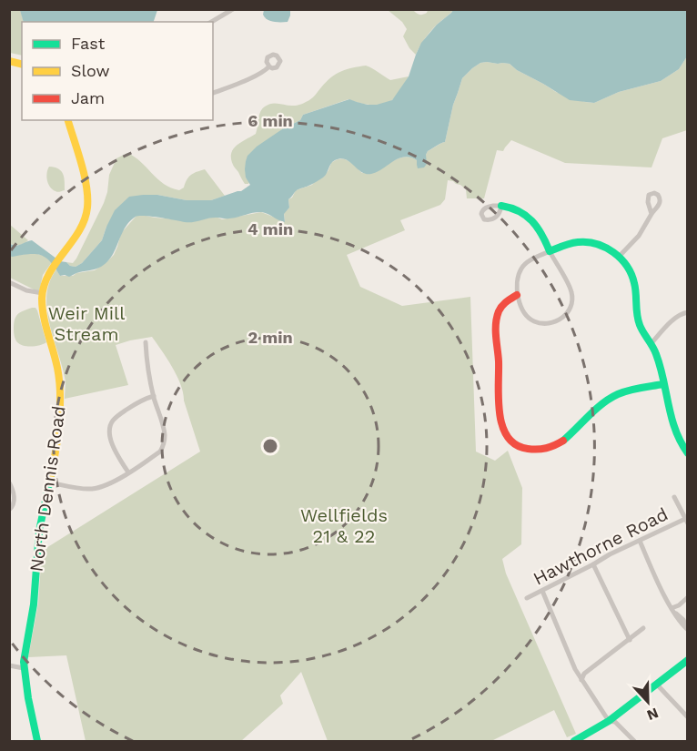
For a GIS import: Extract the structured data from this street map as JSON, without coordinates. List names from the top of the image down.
{
  "streets": {
    "main road": ["North Dennis Road"],
    "street": ["Hawthorne Road"]
  },
  "parks": ["Weir Mill Stream", "Wellfields 21 & 22"],
  "legend": ["Fast", "Slow", "Jam"],
  "north": "bottom",
  "rings": ["6 min", "4 min", "2 min"]
}
